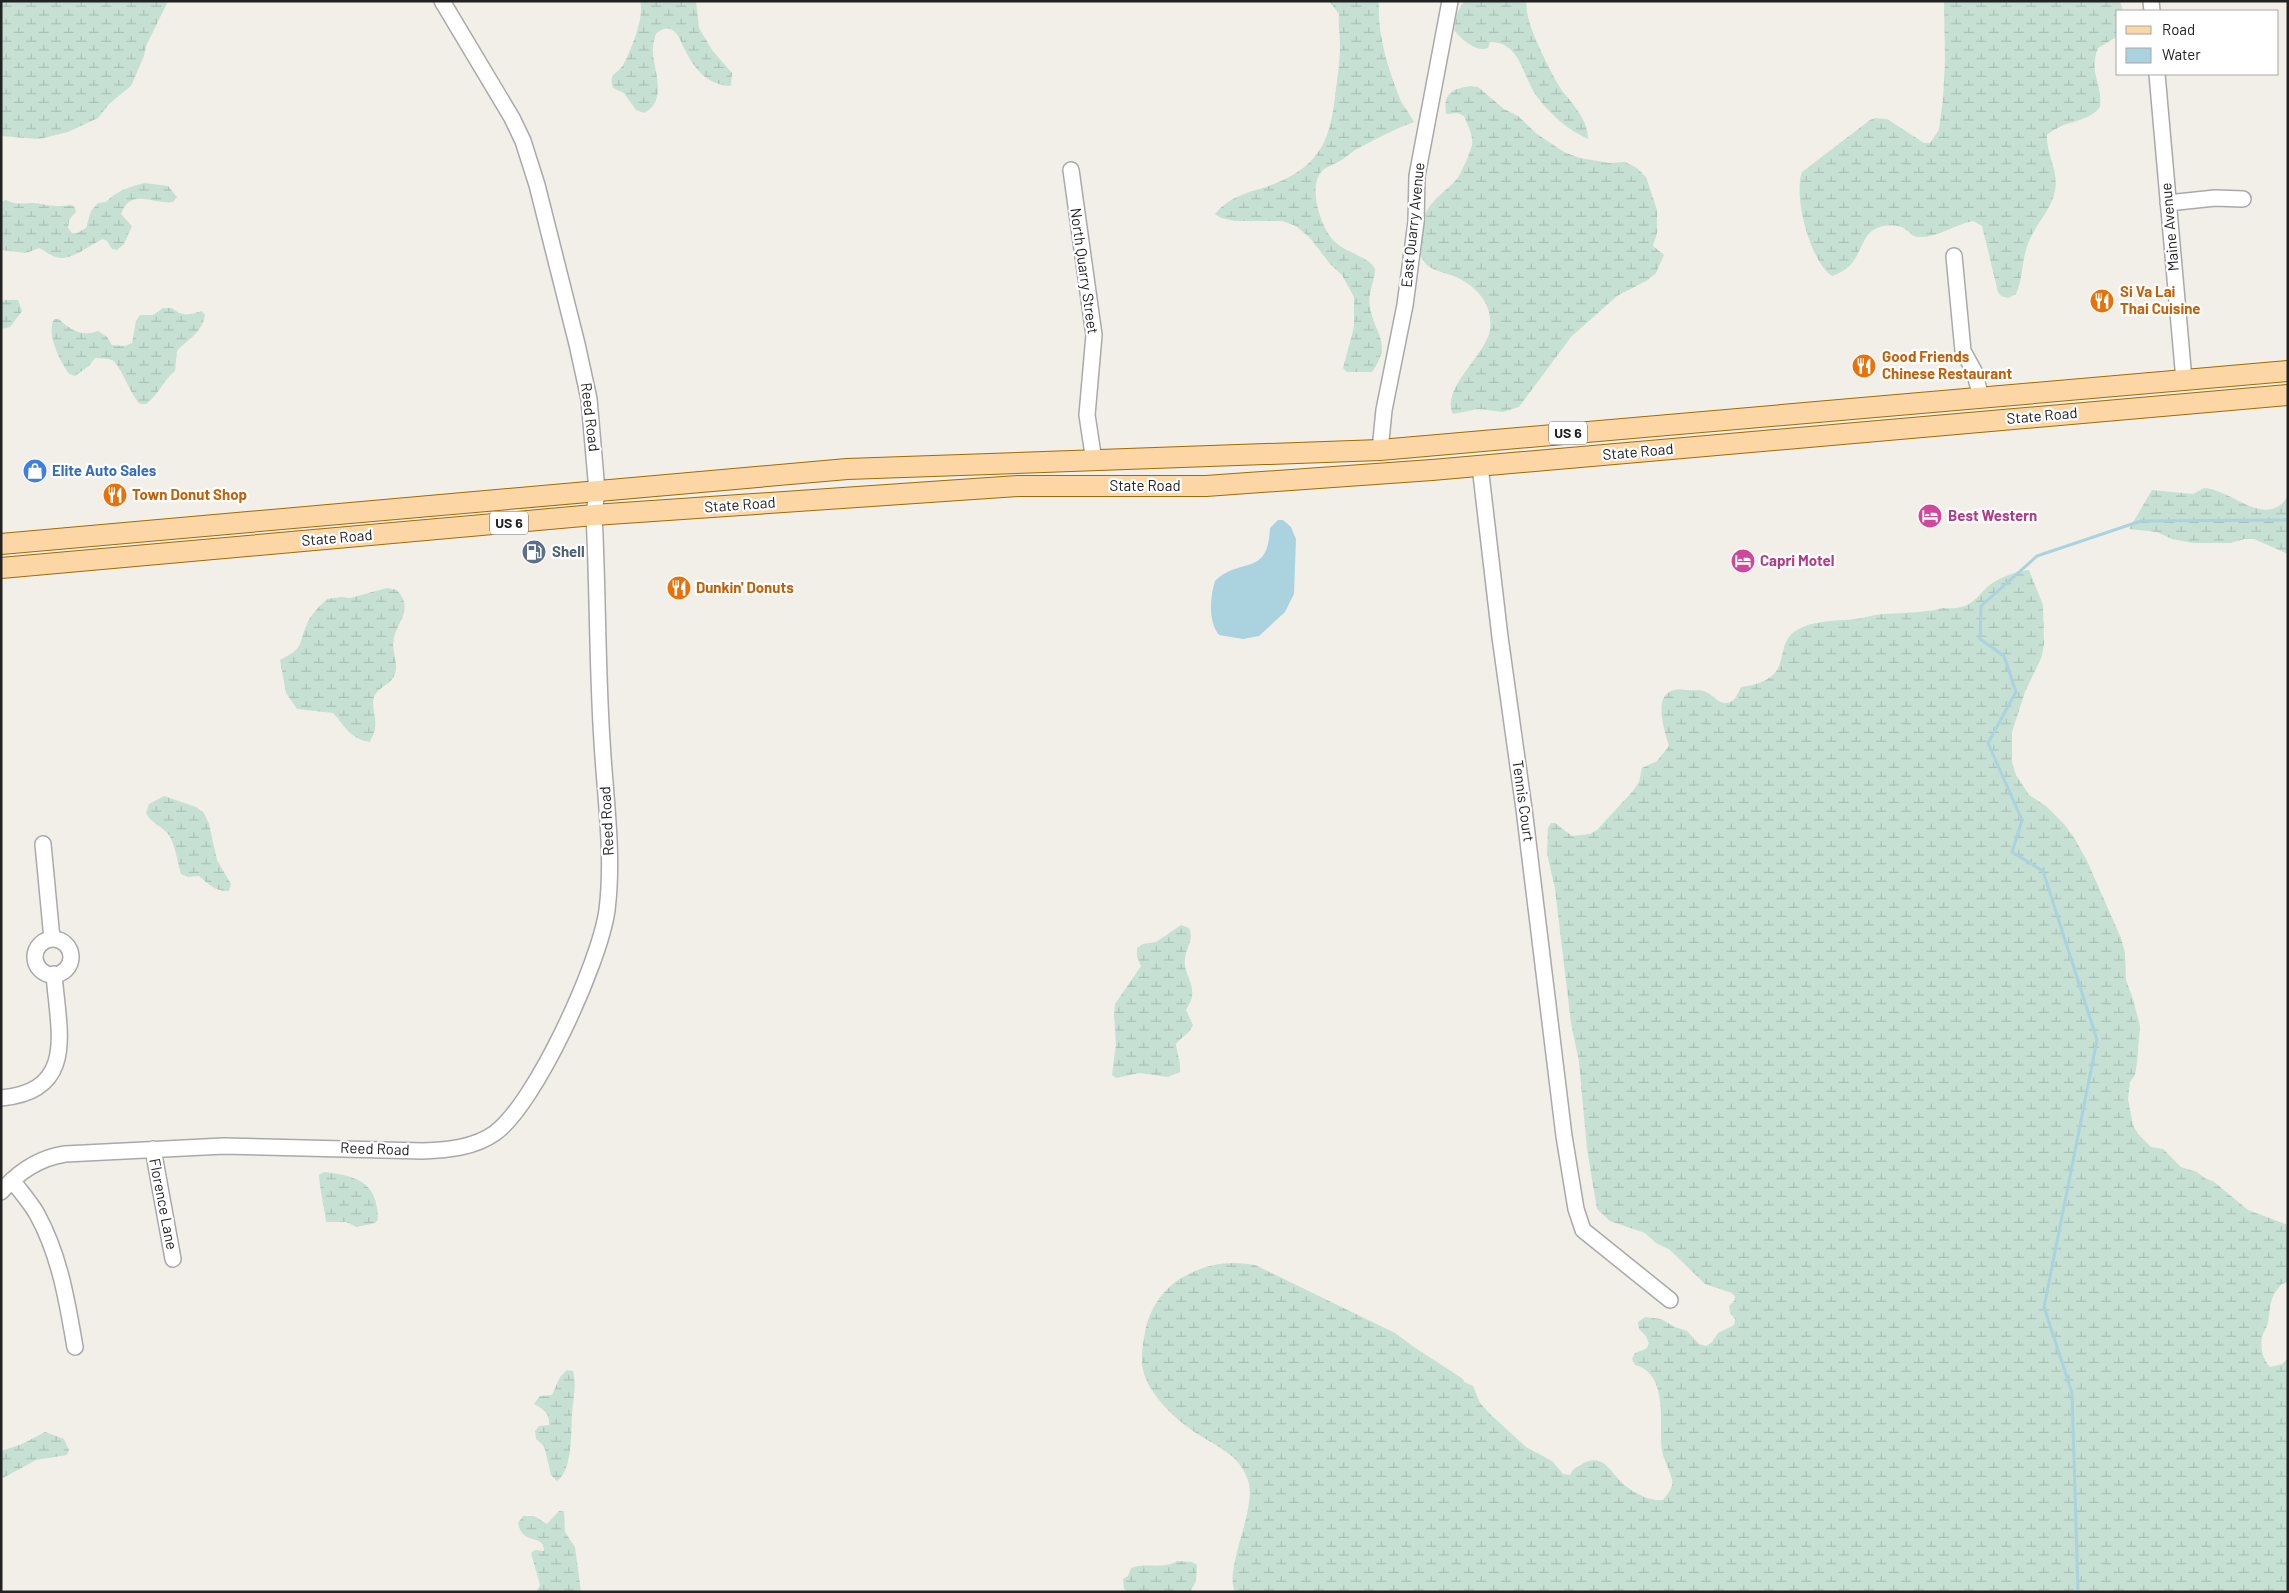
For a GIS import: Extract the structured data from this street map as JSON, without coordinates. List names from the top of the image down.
{
  "streets": {
    "main road": ["State Road", "US 6"],
    "street": [
      "East Quarry Avenue",
      "Maine Avenue",
      "North Quarry Street",
      "Reed Road",
      "Tennis Court",
      "Florence Lane"
    ]
  },
  "crossings": [
    ["East Quarry Avenue", "State Road"],
    ["Maine Avenue", "State Road"],
    ["North Quarry Street", "State Road"],
    ["State Road", "Reed Road"],
    ["State Road", "Tennis Court"],
    ["Reed Road", "Florence Lane"]
  ],
  "places": {
    "restaurant": [
      "Si Va Lai Thai Cuisine",
      "Good Friends Chinese Restaurant",
      "Town Donut Shop",
      "Dunkin' Donuts"
    ],
    "shop": ["Elite Auto Sales"],
    "hotel": ["Best Western", "Capri Motel"],
    "fuel station": ["Shell"]
  },
  "legend": ["Road", "Water"]
}
